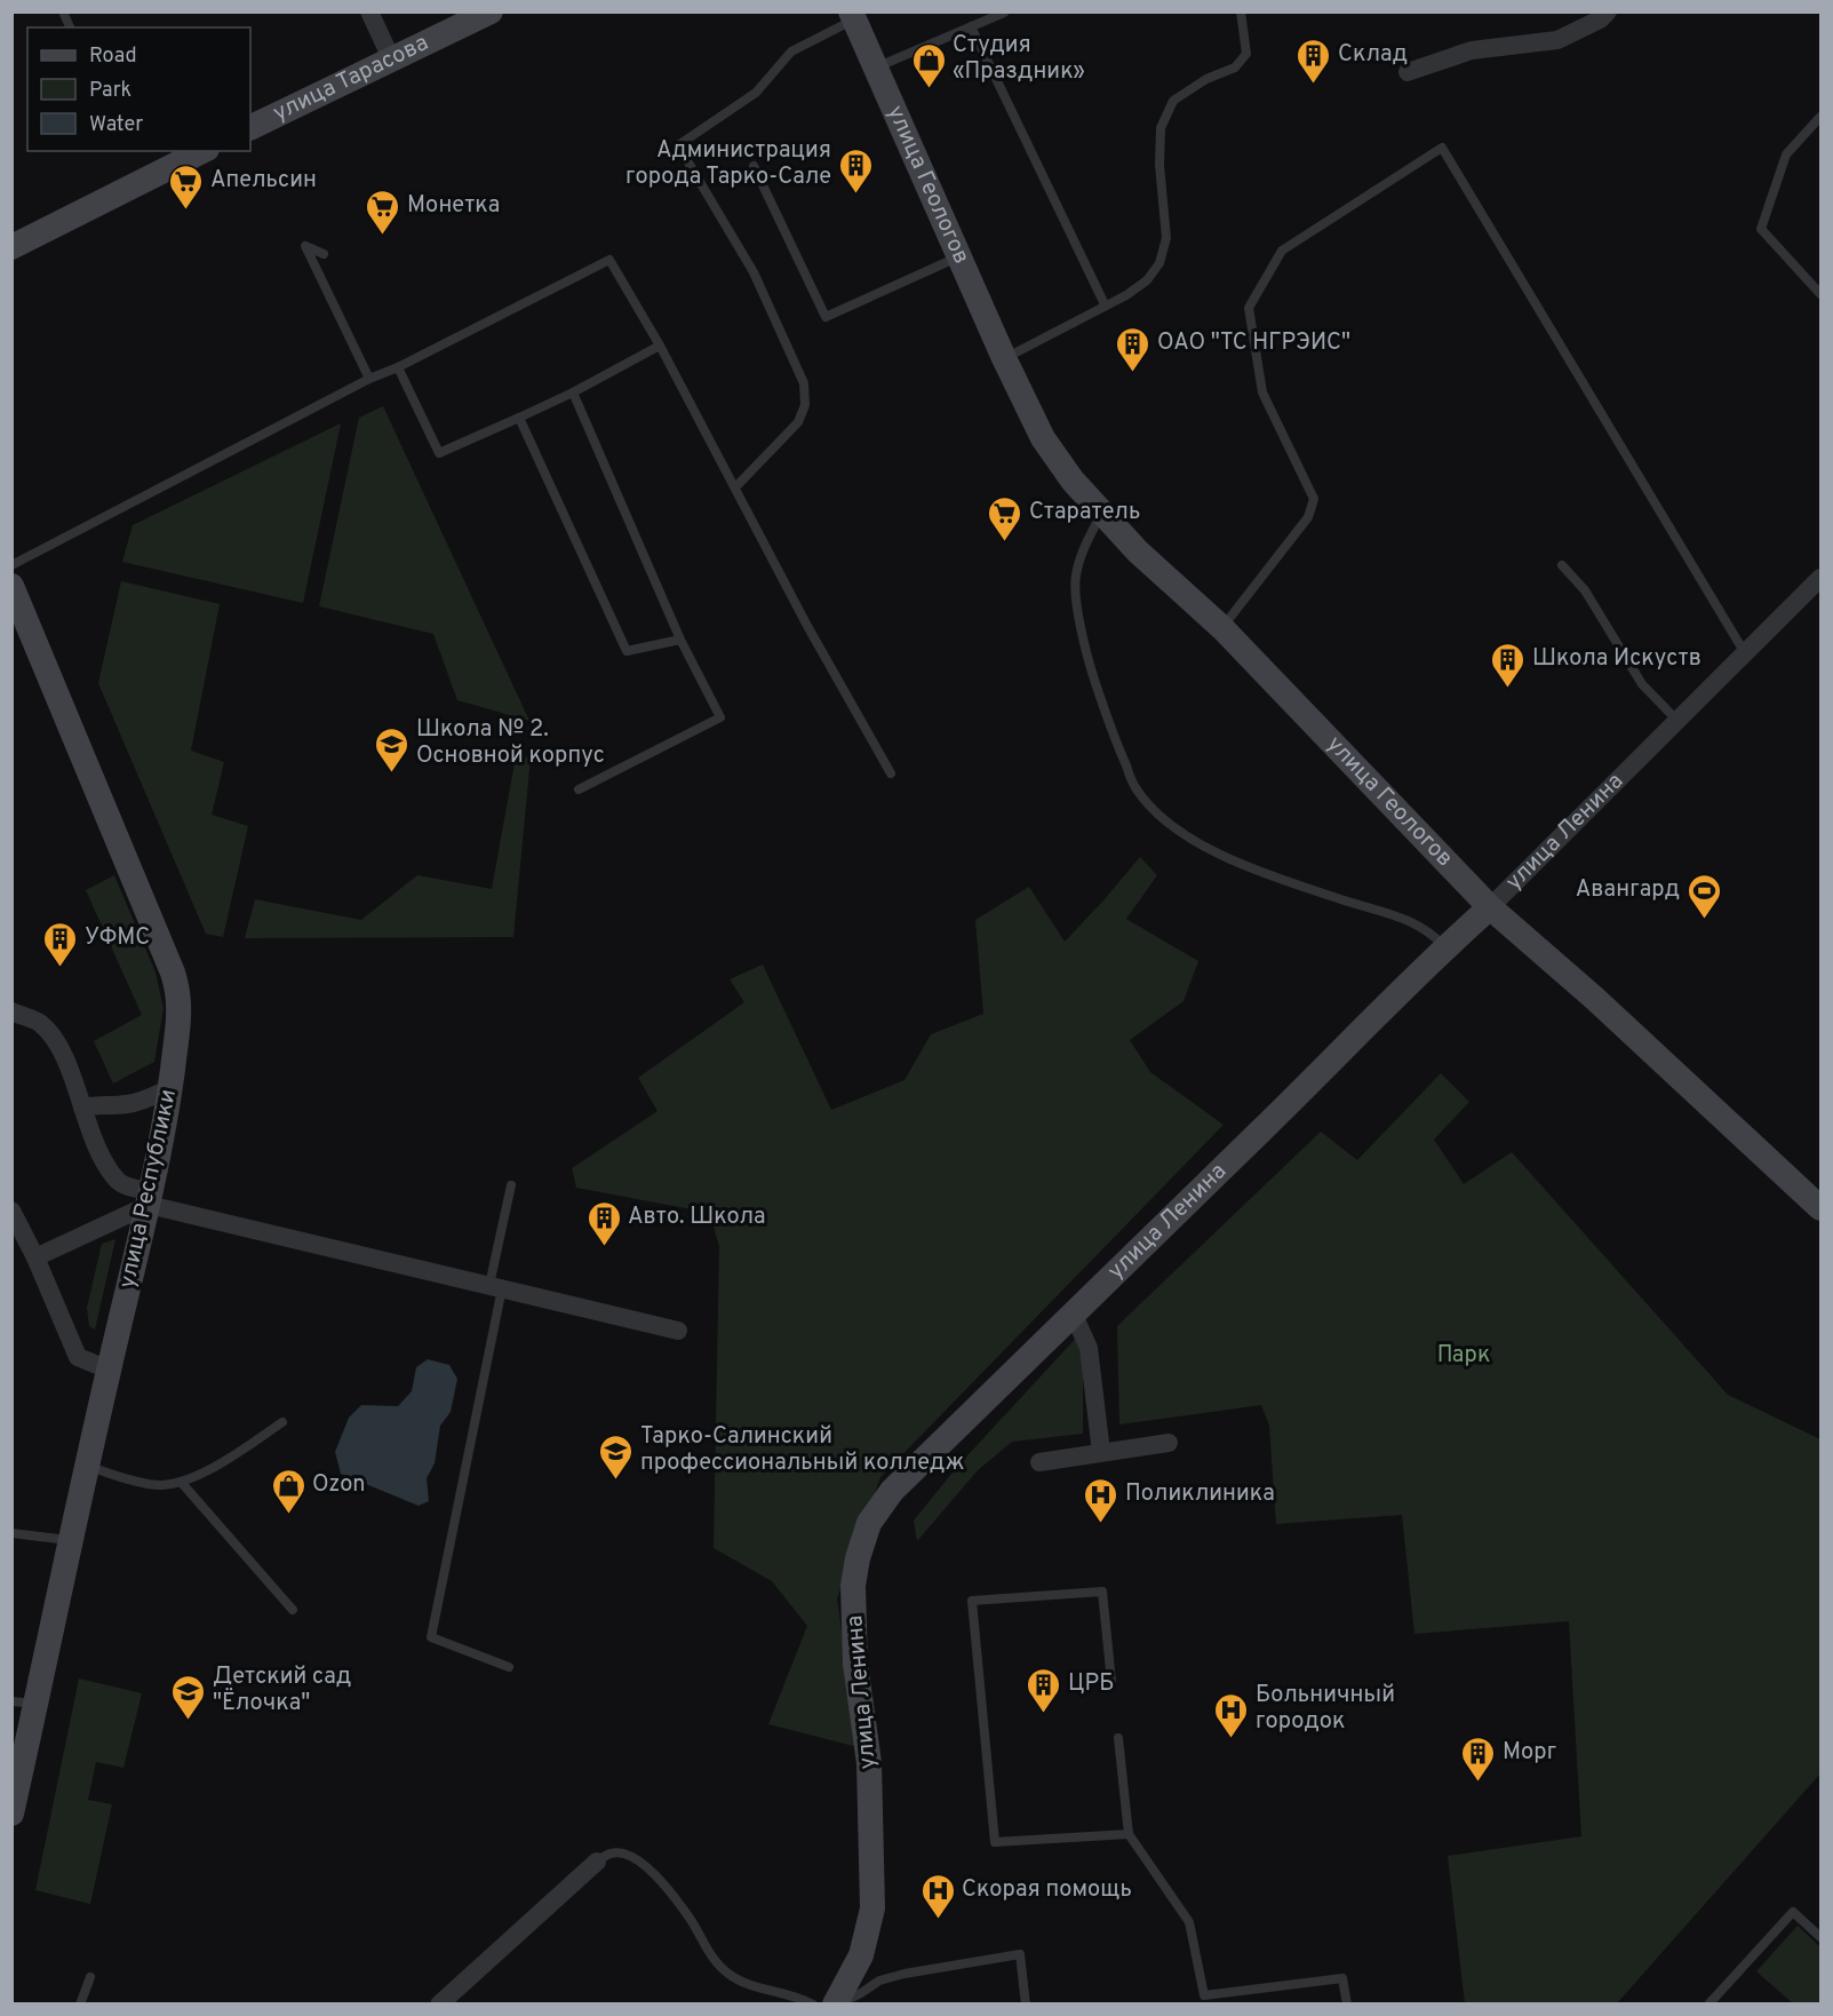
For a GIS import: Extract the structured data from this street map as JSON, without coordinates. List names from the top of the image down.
{
  "streets": {
    "street": [
      "улица Тарасова",
      "улица Геологов",
      "улица Ленина",
      "улица Республики"
    ]
  },
  "crossings": [
    ["улица Геологов", "улица Ленина"]
  ],
  "parks": ["Парк"],
  "places": {
    "building": [
      "Склад",
      "Администрация города Тарко-Сале",
      "ОАО \"ТС НГРЭИС\"",
      "Школа Искуств",
      "УФМС",
      "Авто. Школа",
      "ЦРБ",
      "Морг"
    ],
    "shop": ["Студия «Праздник»", "Ozon"],
    "supermarket": ["Апельсин", "Монетка", "Старатель"],
    "school or university": ["Школа № 2. Основной корпус", "Тарко-Салинский профессиональный колледж", "Детский сад \"Ёлочка\""],
    "sports": ["Авангард"],
    "hospital": ["Поликлиника", "Больничный городок", "Скорая помощь"]
  },
  "legend": ["Road", "Park", "Water"]
}
